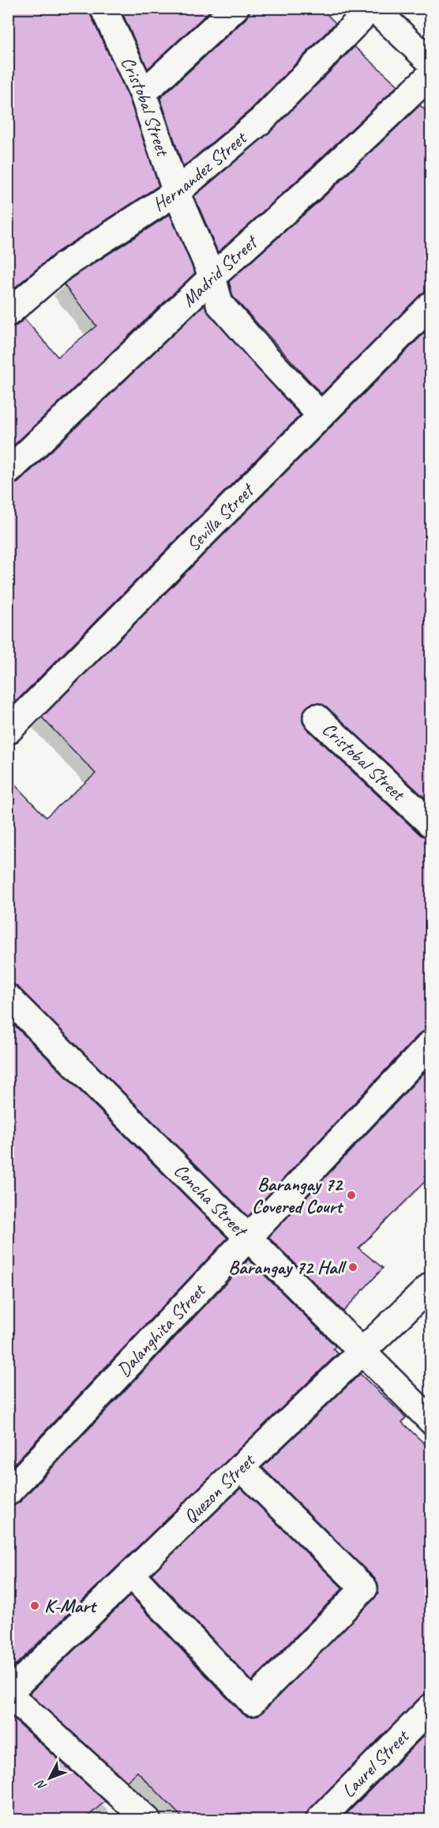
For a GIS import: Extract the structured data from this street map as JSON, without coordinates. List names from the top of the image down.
{
  "streets": {
    "street": [
      "Cristobal Street",
      "Hernandez Street",
      "Madrid Street",
      "Sevilla Street",
      "Concha Street",
      "Dalanghita Street",
      "Quezon Street",
      "Laurel Street"
    ]
  },
  "crossings": [
    ["Cristobal Street", "Hernandez Street"],
    ["Cristobal Street", "Madrid Street"],
    ["Cristobal Street", "Sevilla Street"],
    ["Concha Street", "Dalanghita Street"],
    ["Concha Street", "Quezon Street"]
  ],
  "places": ["Barangay 72 Covered Court", "Barangay 72 Hall", "K-Mart"],
  "north": "bottom left"
}
